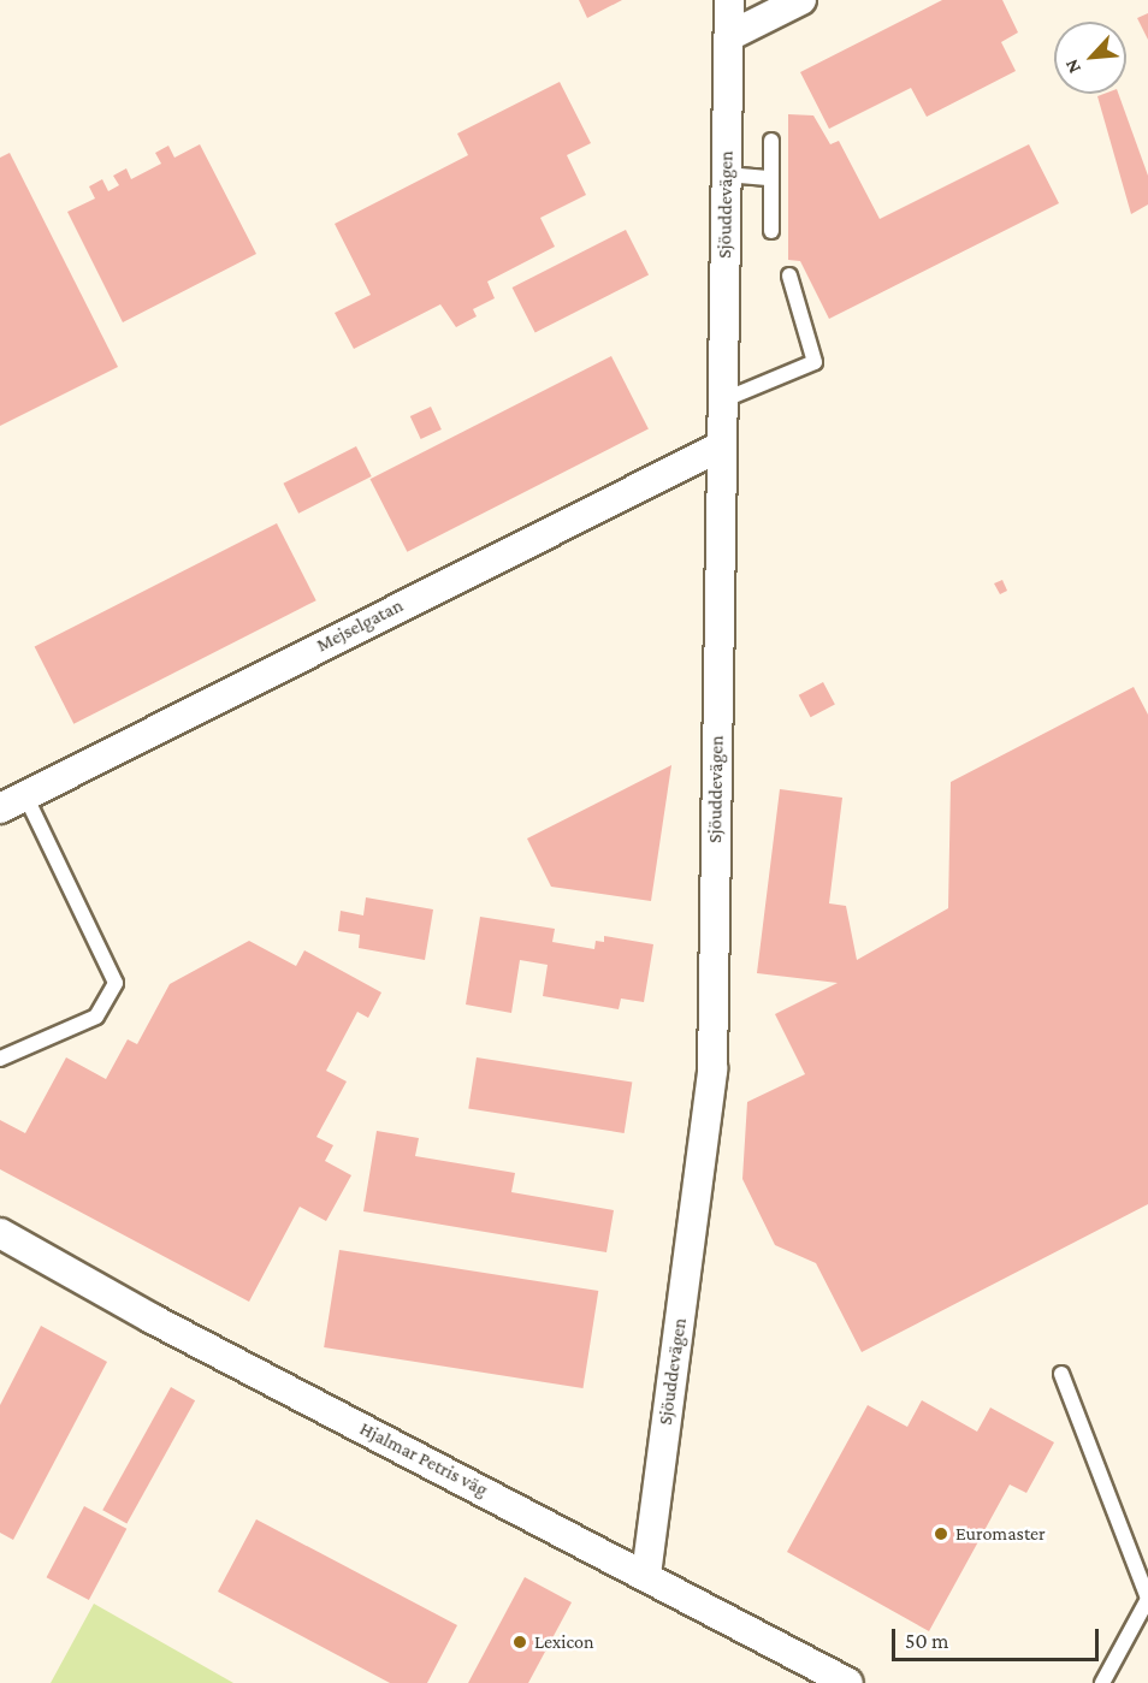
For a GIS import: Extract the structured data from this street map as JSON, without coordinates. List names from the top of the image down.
{
  "streets": {
    "street": ["Sjöuddevägen", "Mejselgatan", "Hjalmar Petris väg"]
  },
  "crossings": [
    ["Sjöuddevägen", "Mejselgatan"],
    ["Sjöuddevägen", "Hjalmar Petris väg"]
  ],
  "places": ["Euromaster", "Lexicon"],
  "scale_bar": "50 m",
  "north": "bottom left"
}
